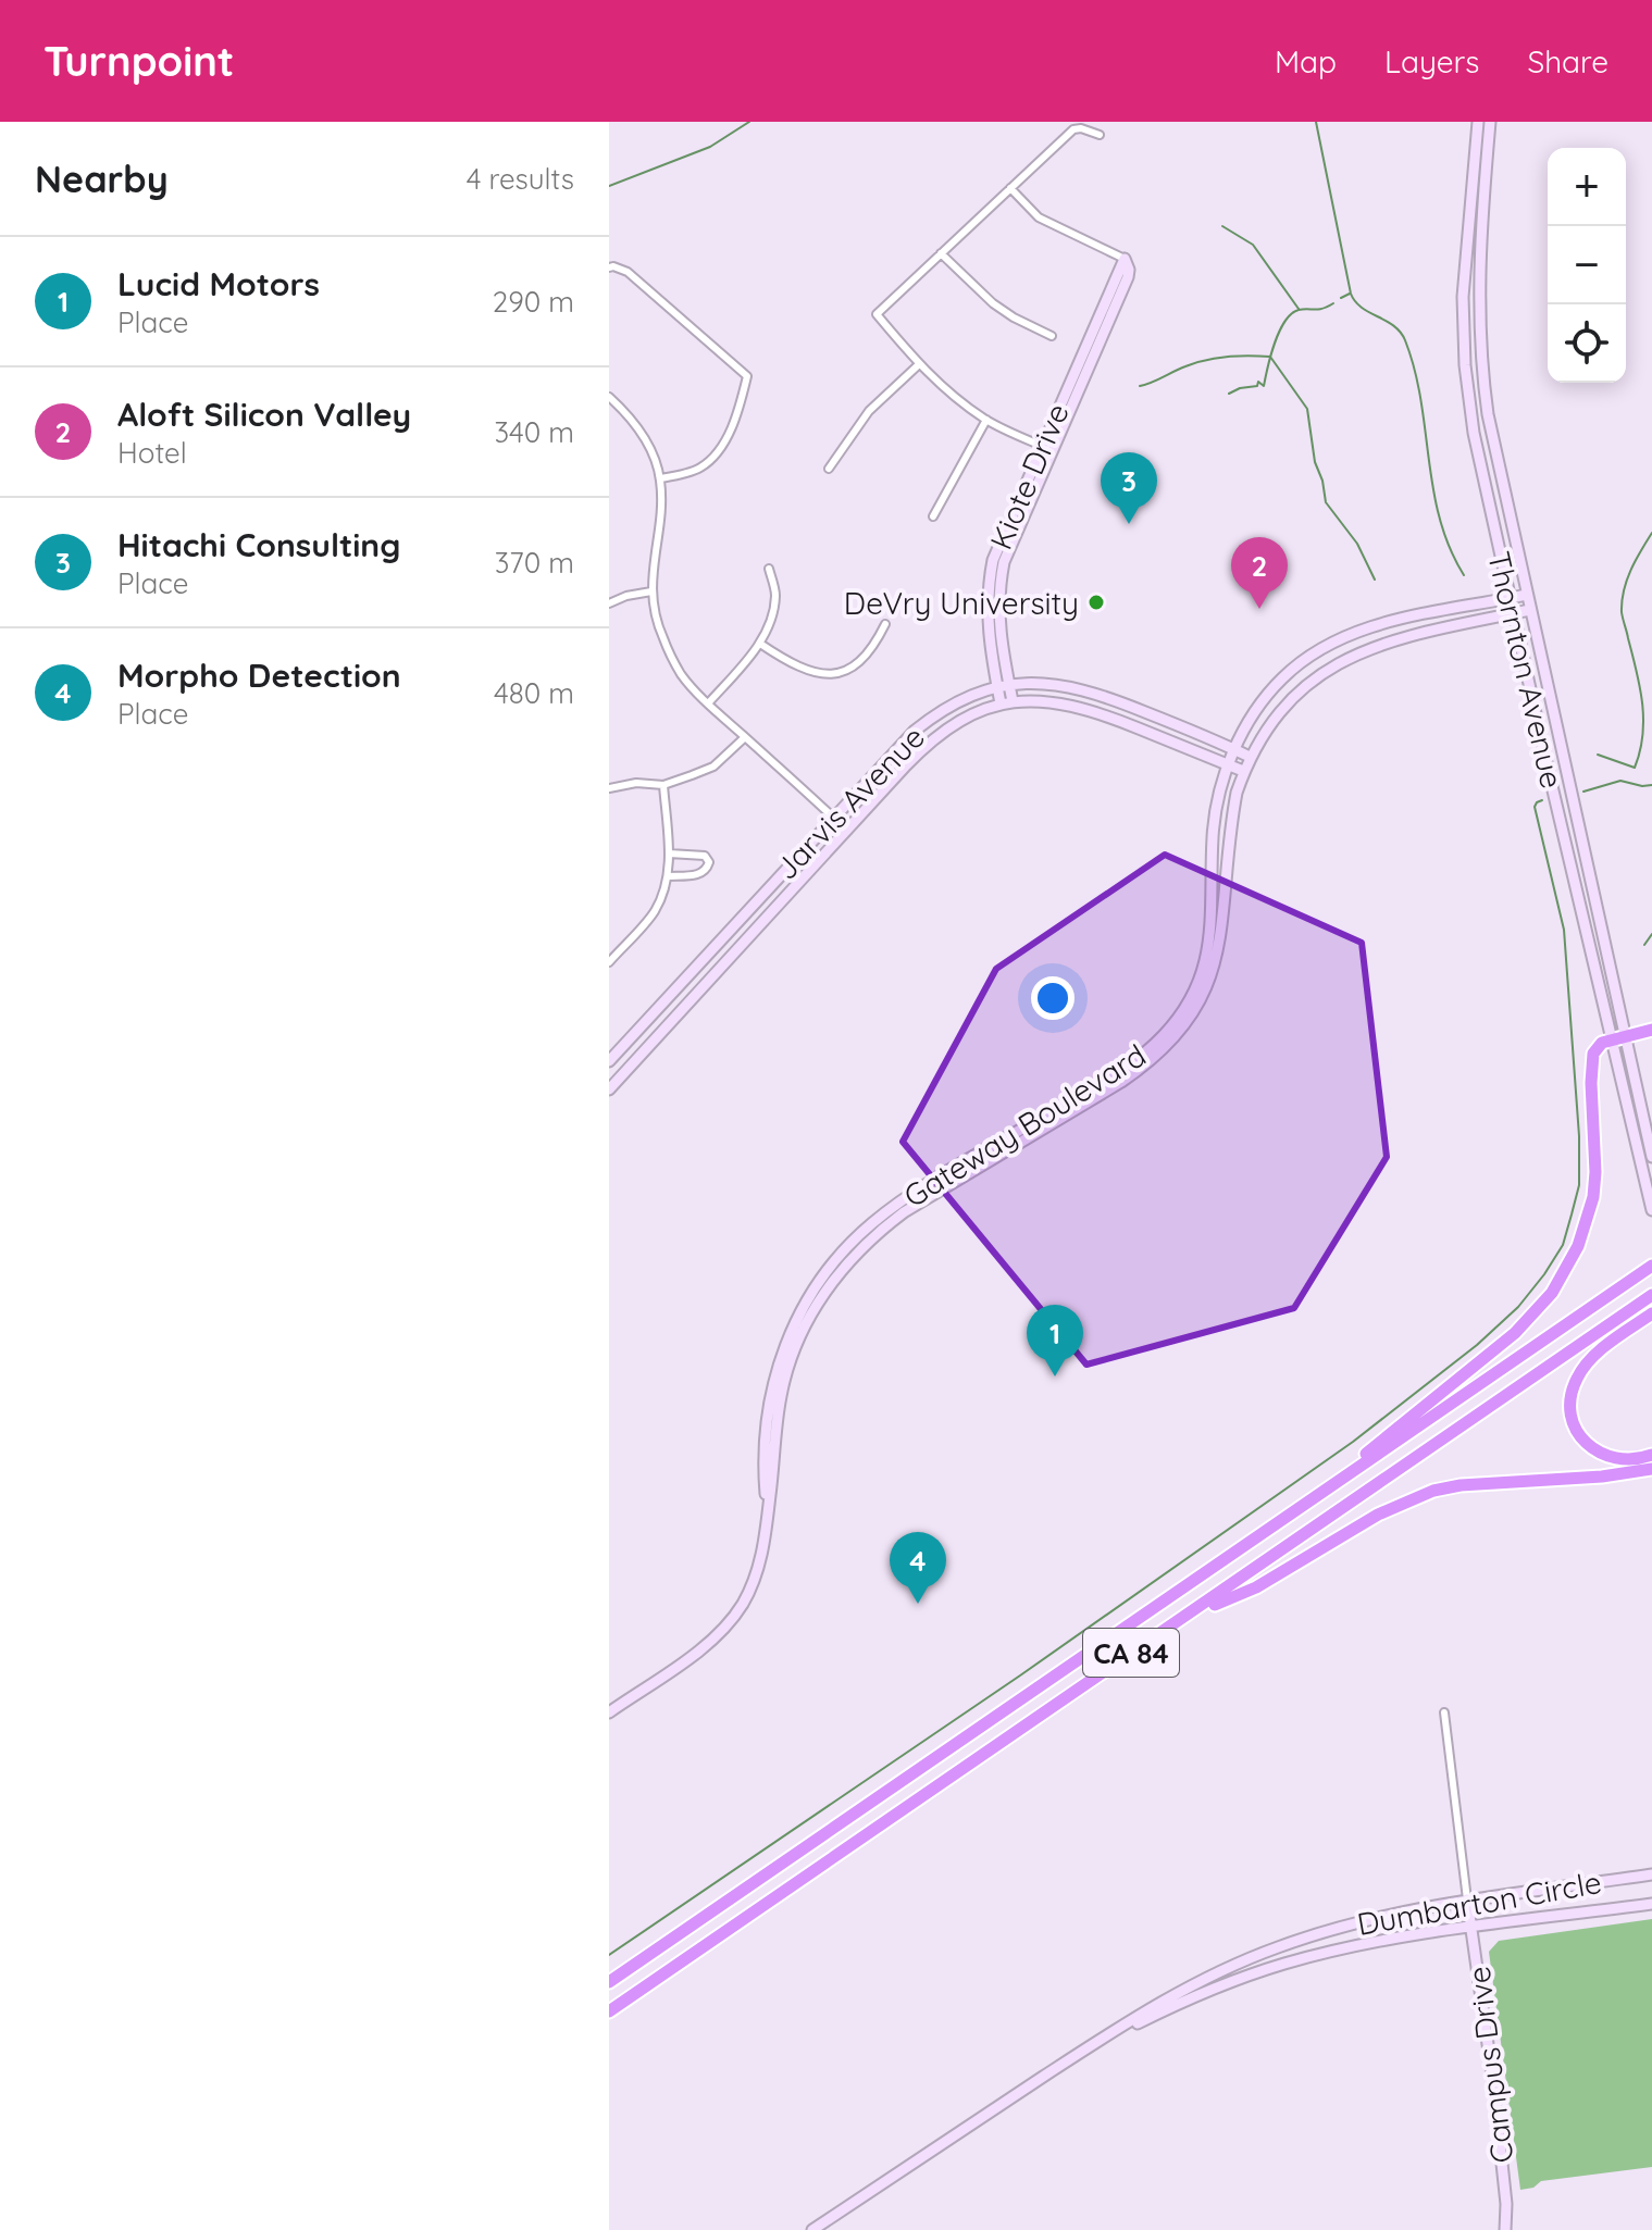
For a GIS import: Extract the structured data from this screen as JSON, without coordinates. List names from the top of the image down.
{
  "streets": {
    "highway": ["CA 84"],
    "street": [
      "Kiote Drive",
      "Thornton Avenue",
      "Jarvis Avenue",
      "Gateway Boulevard",
      "Dumbarton Circle",
      "Campus Drive"
    ]
  },
  "crossings": [
    ["Kiote Drive", "Jarvis Avenue"],
    ["Thornton Avenue", "Gateway Boulevard"],
    ["Jarvis Avenue", "Gateway Boulevard"],
    ["Dumbarton Circle", "Campus Drive"]
  ],
  "places": ["DeVry University"],
  "page": {
    "header": "Turnpoint",
    "nav": ["Map", "Layers", "Share"],
    "heading": ["Nearby", "4 results"],
    "map_buttons": ["+", "−"],
    "list": [
      {
        "mark": "1",
        "name": "Lucid Motors",
        "note": "Place",
        "value": "290 m"
      },
      {
        "mark": "2",
        "name": "Aloft Silicon Valley",
        "note": "Hotel",
        "value": "340 m"
      },
      {
        "mark": "3",
        "name": "Hitachi Consulting",
        "note": "Place",
        "value": "370 m"
      },
      {
        "mark": "4",
        "name": "Morpho Detection",
        "note": "Place",
        "value": "480 m"
      }
    ],
    "pins": [
      "3",
      "2",
      "1",
      "4"
    ]
  }
}
